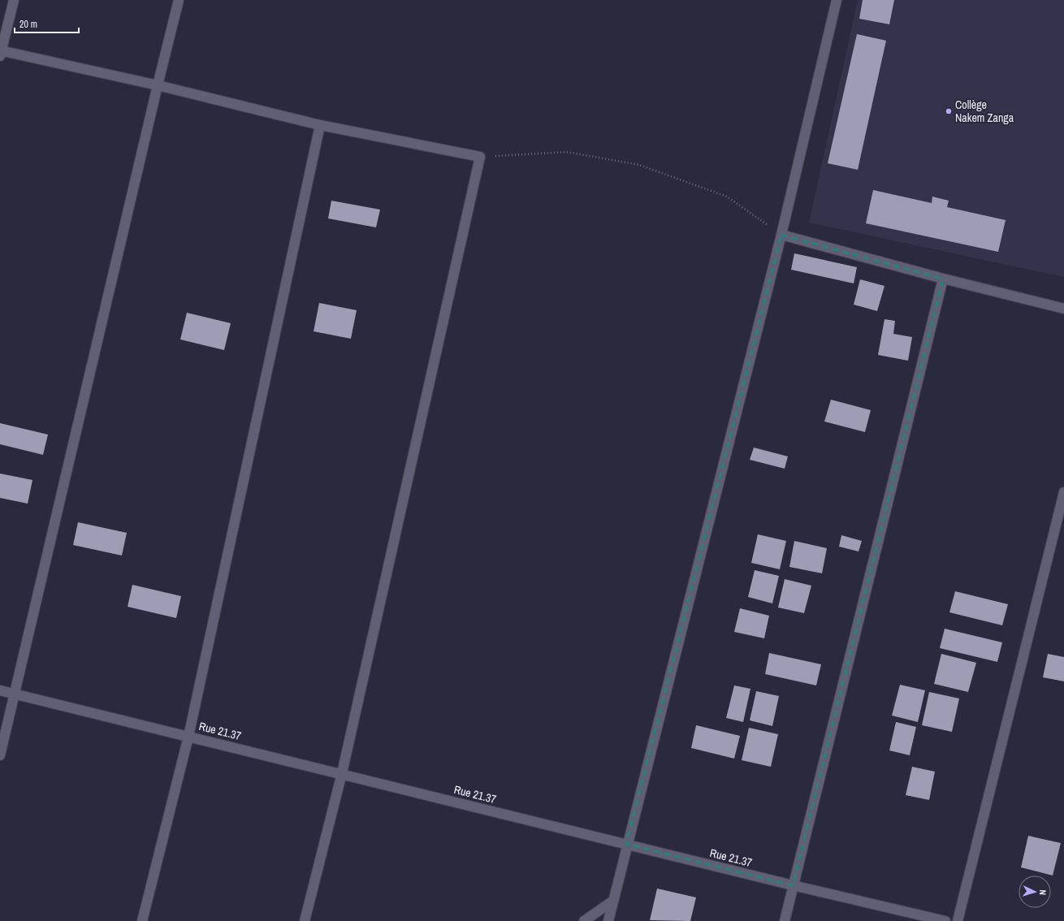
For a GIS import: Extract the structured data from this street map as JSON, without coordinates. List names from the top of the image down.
{
  "streets": {
    "street": ["Rue 21.37"]
  },
  "places": ["Collège Nakem Zanga"],
  "scale_bar": "20 m",
  "north": "right"
}
